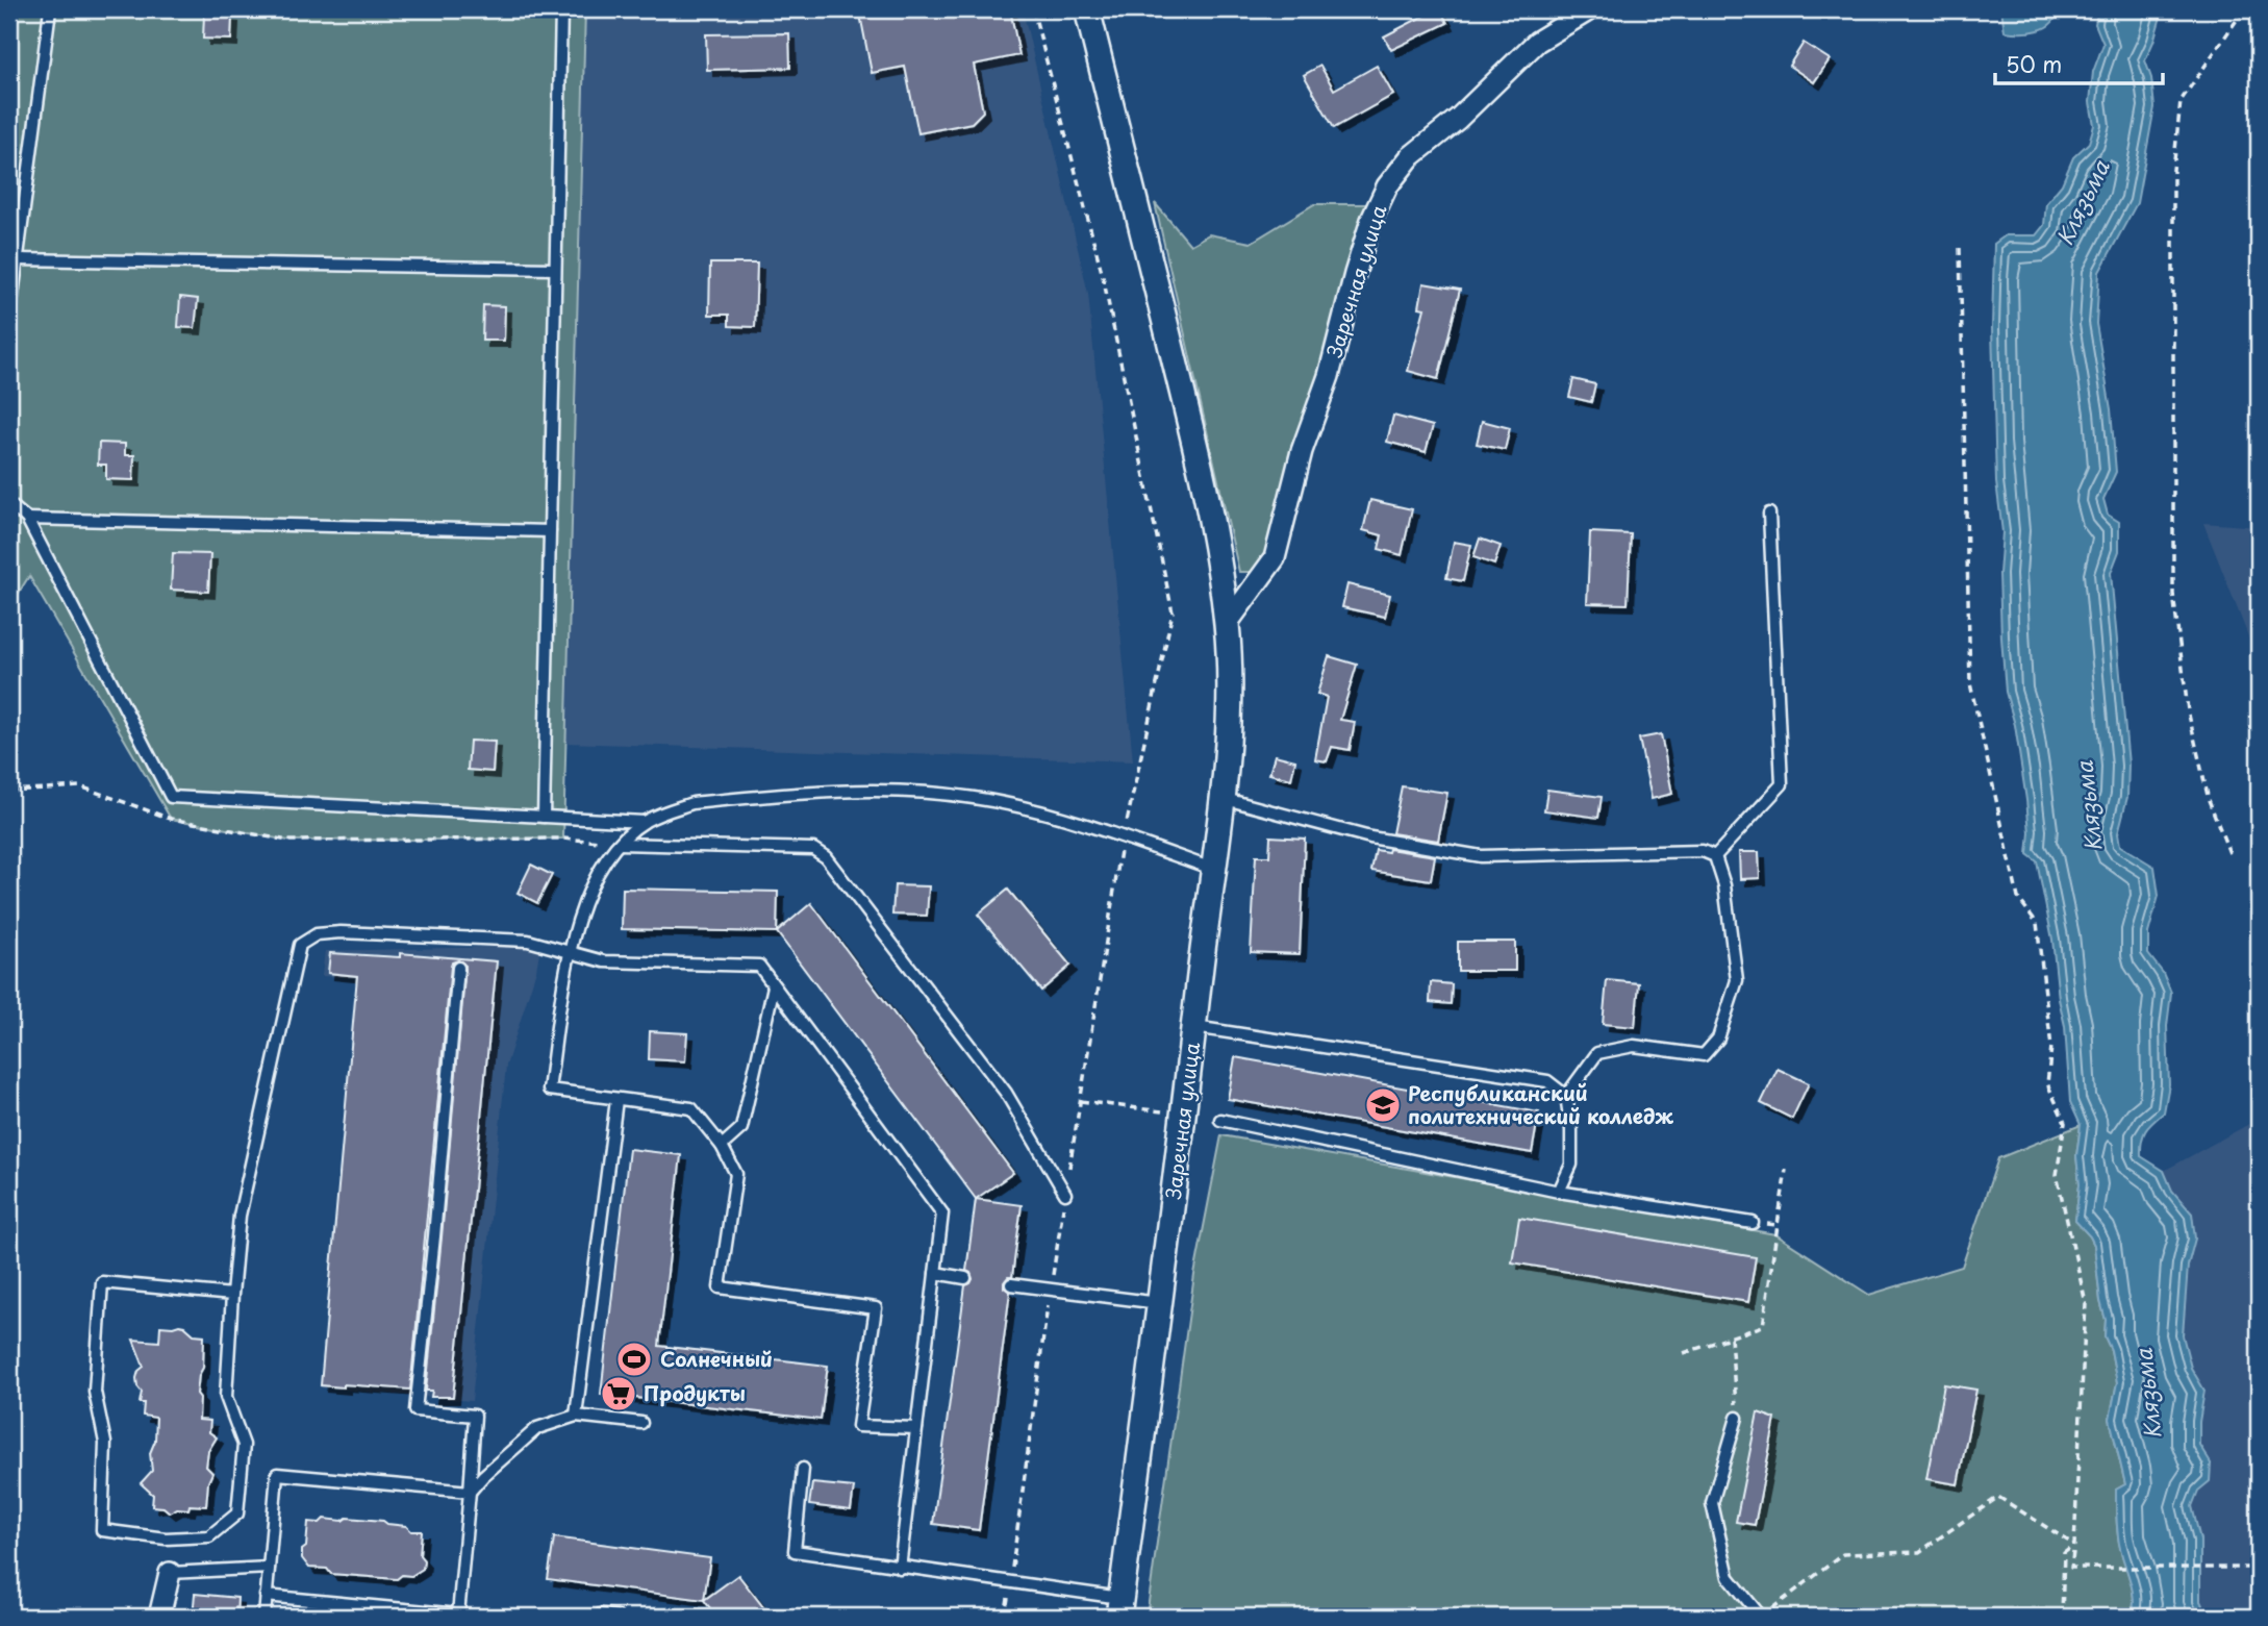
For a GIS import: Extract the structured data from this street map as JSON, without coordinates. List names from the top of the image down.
{
  "streets": {
    "street": ["Заречная улица"]
  },
  "water": ["Клязьма"],
  "places": {
    "school or university": ["Республиканский политехнический колледж"],
    "sports": ["Солнечный"],
    "supermarket": ["Продукты"]
  },
  "scale_bar": "50 m"
}
